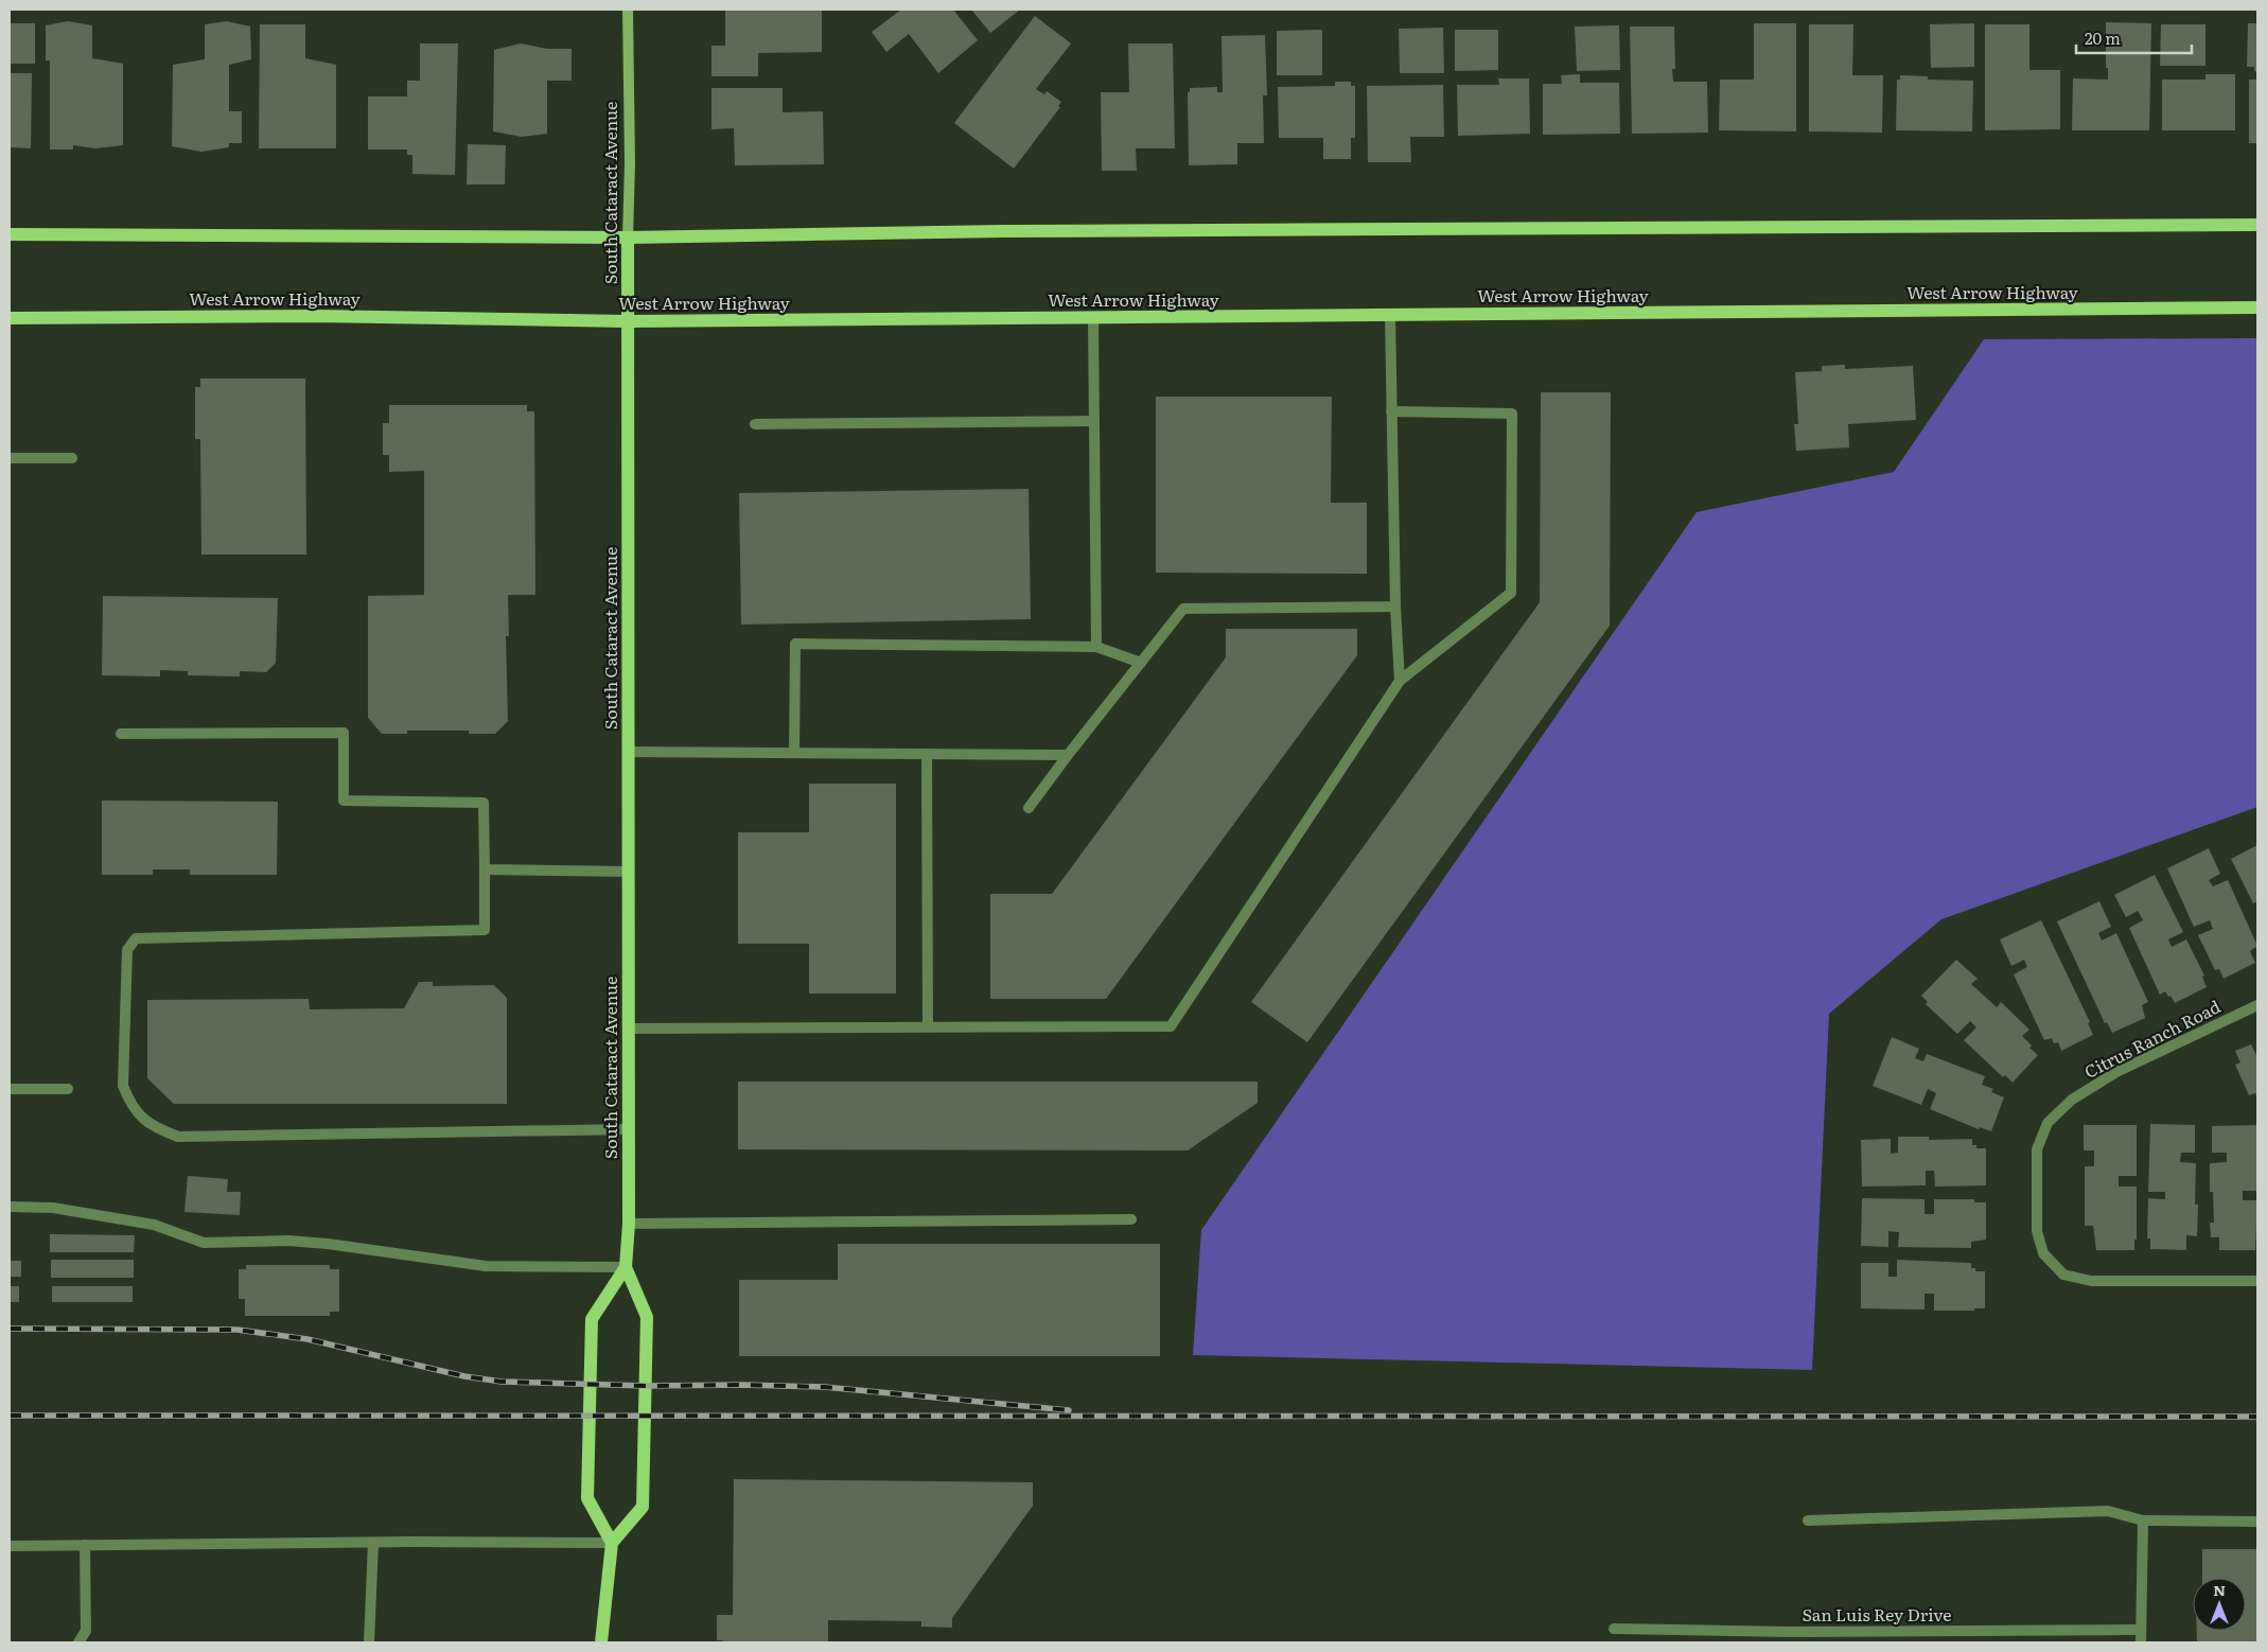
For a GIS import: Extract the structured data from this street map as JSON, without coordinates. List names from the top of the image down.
{
  "streets": {
    "main road": ["South Cataract Avenue", "West Arrow Highway"],
    "lane": ["Citrus Ranch Road", "San Luis Rey Drive"]
  },
  "crossings": [
    ["South Cataract Avenue", "West Arrow Highway"]
  ],
  "scale_bar": "20 m",
  "north": "top"
}
